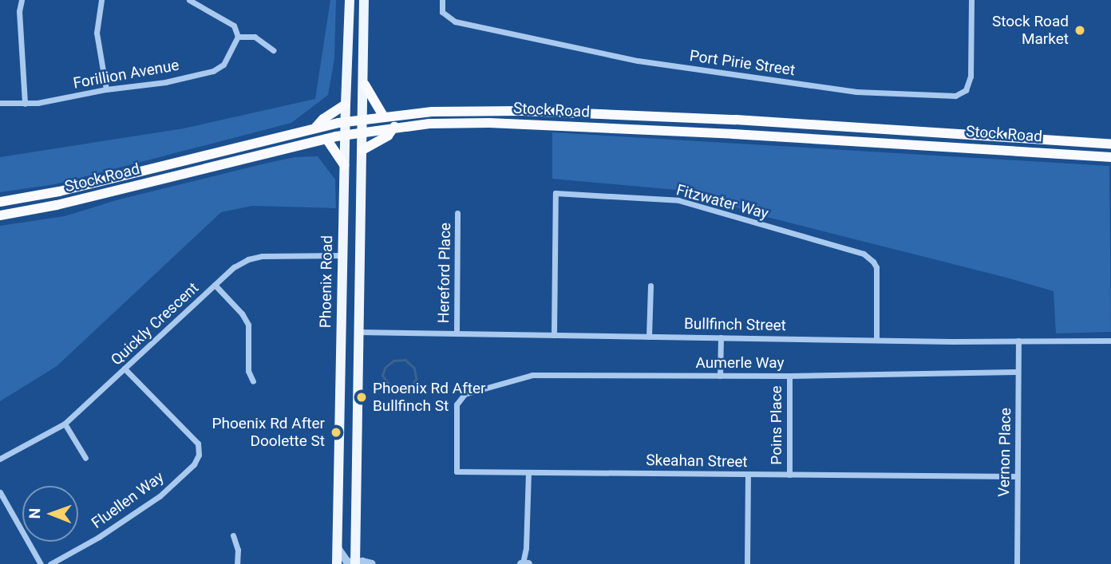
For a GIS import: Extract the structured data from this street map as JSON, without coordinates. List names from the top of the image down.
{
  "streets": {
    "highway": ["Stock Road"],
    "main road": ["Phoenix Road"],
    "street": [
      "Port Pirie Street",
      "Forillion Avenue",
      "Fitzwater Way",
      "Hereford Place",
      "Quickly Crescent",
      "Bullfinch Street",
      "Aumerle Way",
      "Poins Place",
      "Vernon Place",
      "Skeahan Street",
      "Fluellen Way"
    ]
  },
  "crossings": [
    ["Stock Road", "Phoenix Road"],
    ["Fitzwater Way", "Bullfinch Street"],
    ["Hereford Place", "Bullfinch Street"],
    ["Phoenix Road", "Quickly Crescent"],
    ["Quickly Crescent", "Fluellen Way"],
    ["Bullfinch Street", "Vernon Place"],
    ["Aumerle Way", "Poins Place"],
    ["Aumerle Way", "Vernon Place"],
    ["Aumerle Way", "Skeahan Street"],
    ["Poins Place", "Skeahan Street"],
    ["Vernon Place", "Skeahan Street"]
  ],
  "places": ["Stock Road Market", "Phoenix Rd After Bullfinch St", "Phoenix Rd After Doolette St"],
  "north": "left"
}
